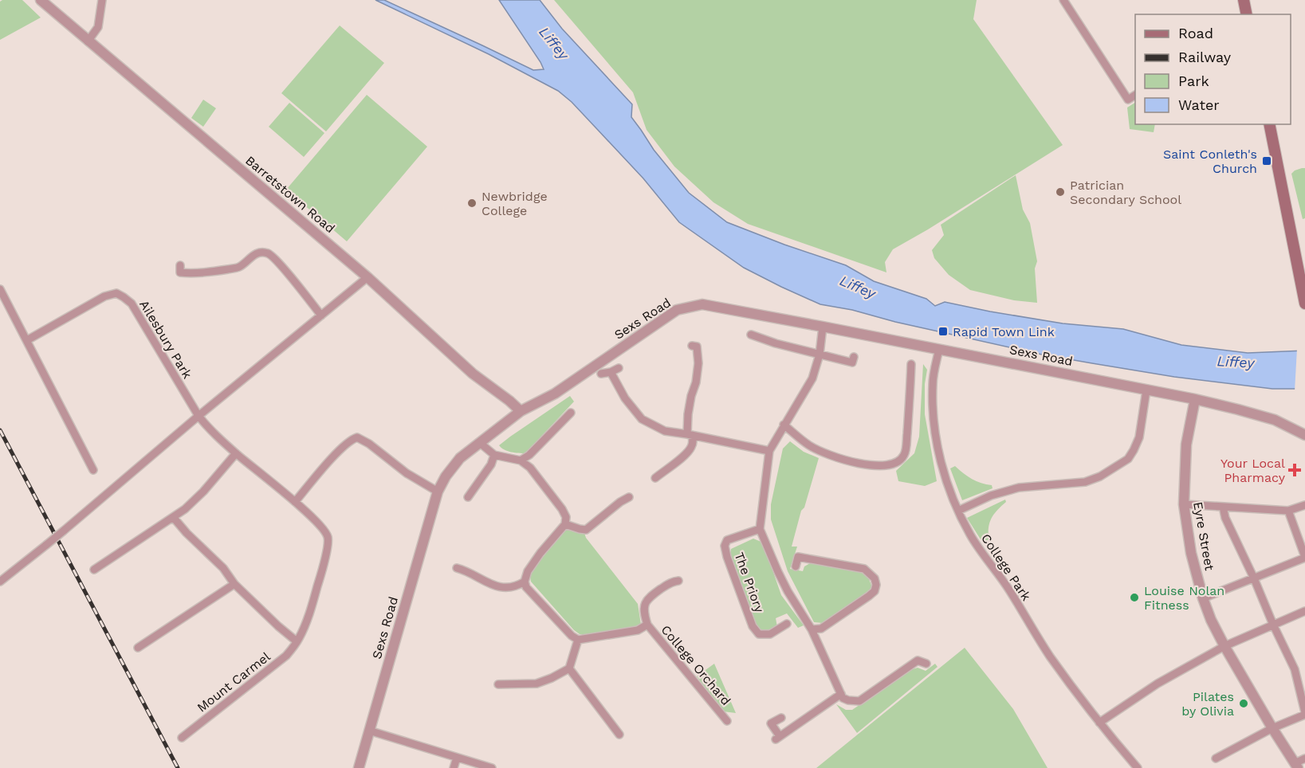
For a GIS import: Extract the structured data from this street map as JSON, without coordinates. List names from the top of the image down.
{
  "streets": {
    "street": [
      "Barretstown Road",
      "Sexs Road",
      "Ailesbury Park",
      "Eyre Street",
      "College Park",
      "The Priory",
      "College Orchard",
      "Mount Carmel"
    ]
  },
  "crossings": [
    ["Barretstown Road", "Sexs Road"],
    ["Sexs Road", "Eyre Street"],
    ["Sexs Road", "College Park"],
    ["Ailesbury Park", "Mount Carmel"]
  ],
  "water": ["Liffey"],
  "places": {
    "transit": ["Saint Conleth's Church", "Rapid Town Link"],
    "other": [
      "Patrician Secondary School",
      "Newbridge College",
      "Louise Nolan Fitness",
      "Pilates by Olivia"
    ],
    "health": ["Your Local Pharmacy"]
  },
  "legend": [
    "Road",
    "Railway",
    "Park",
    "Water"
  ]
}
